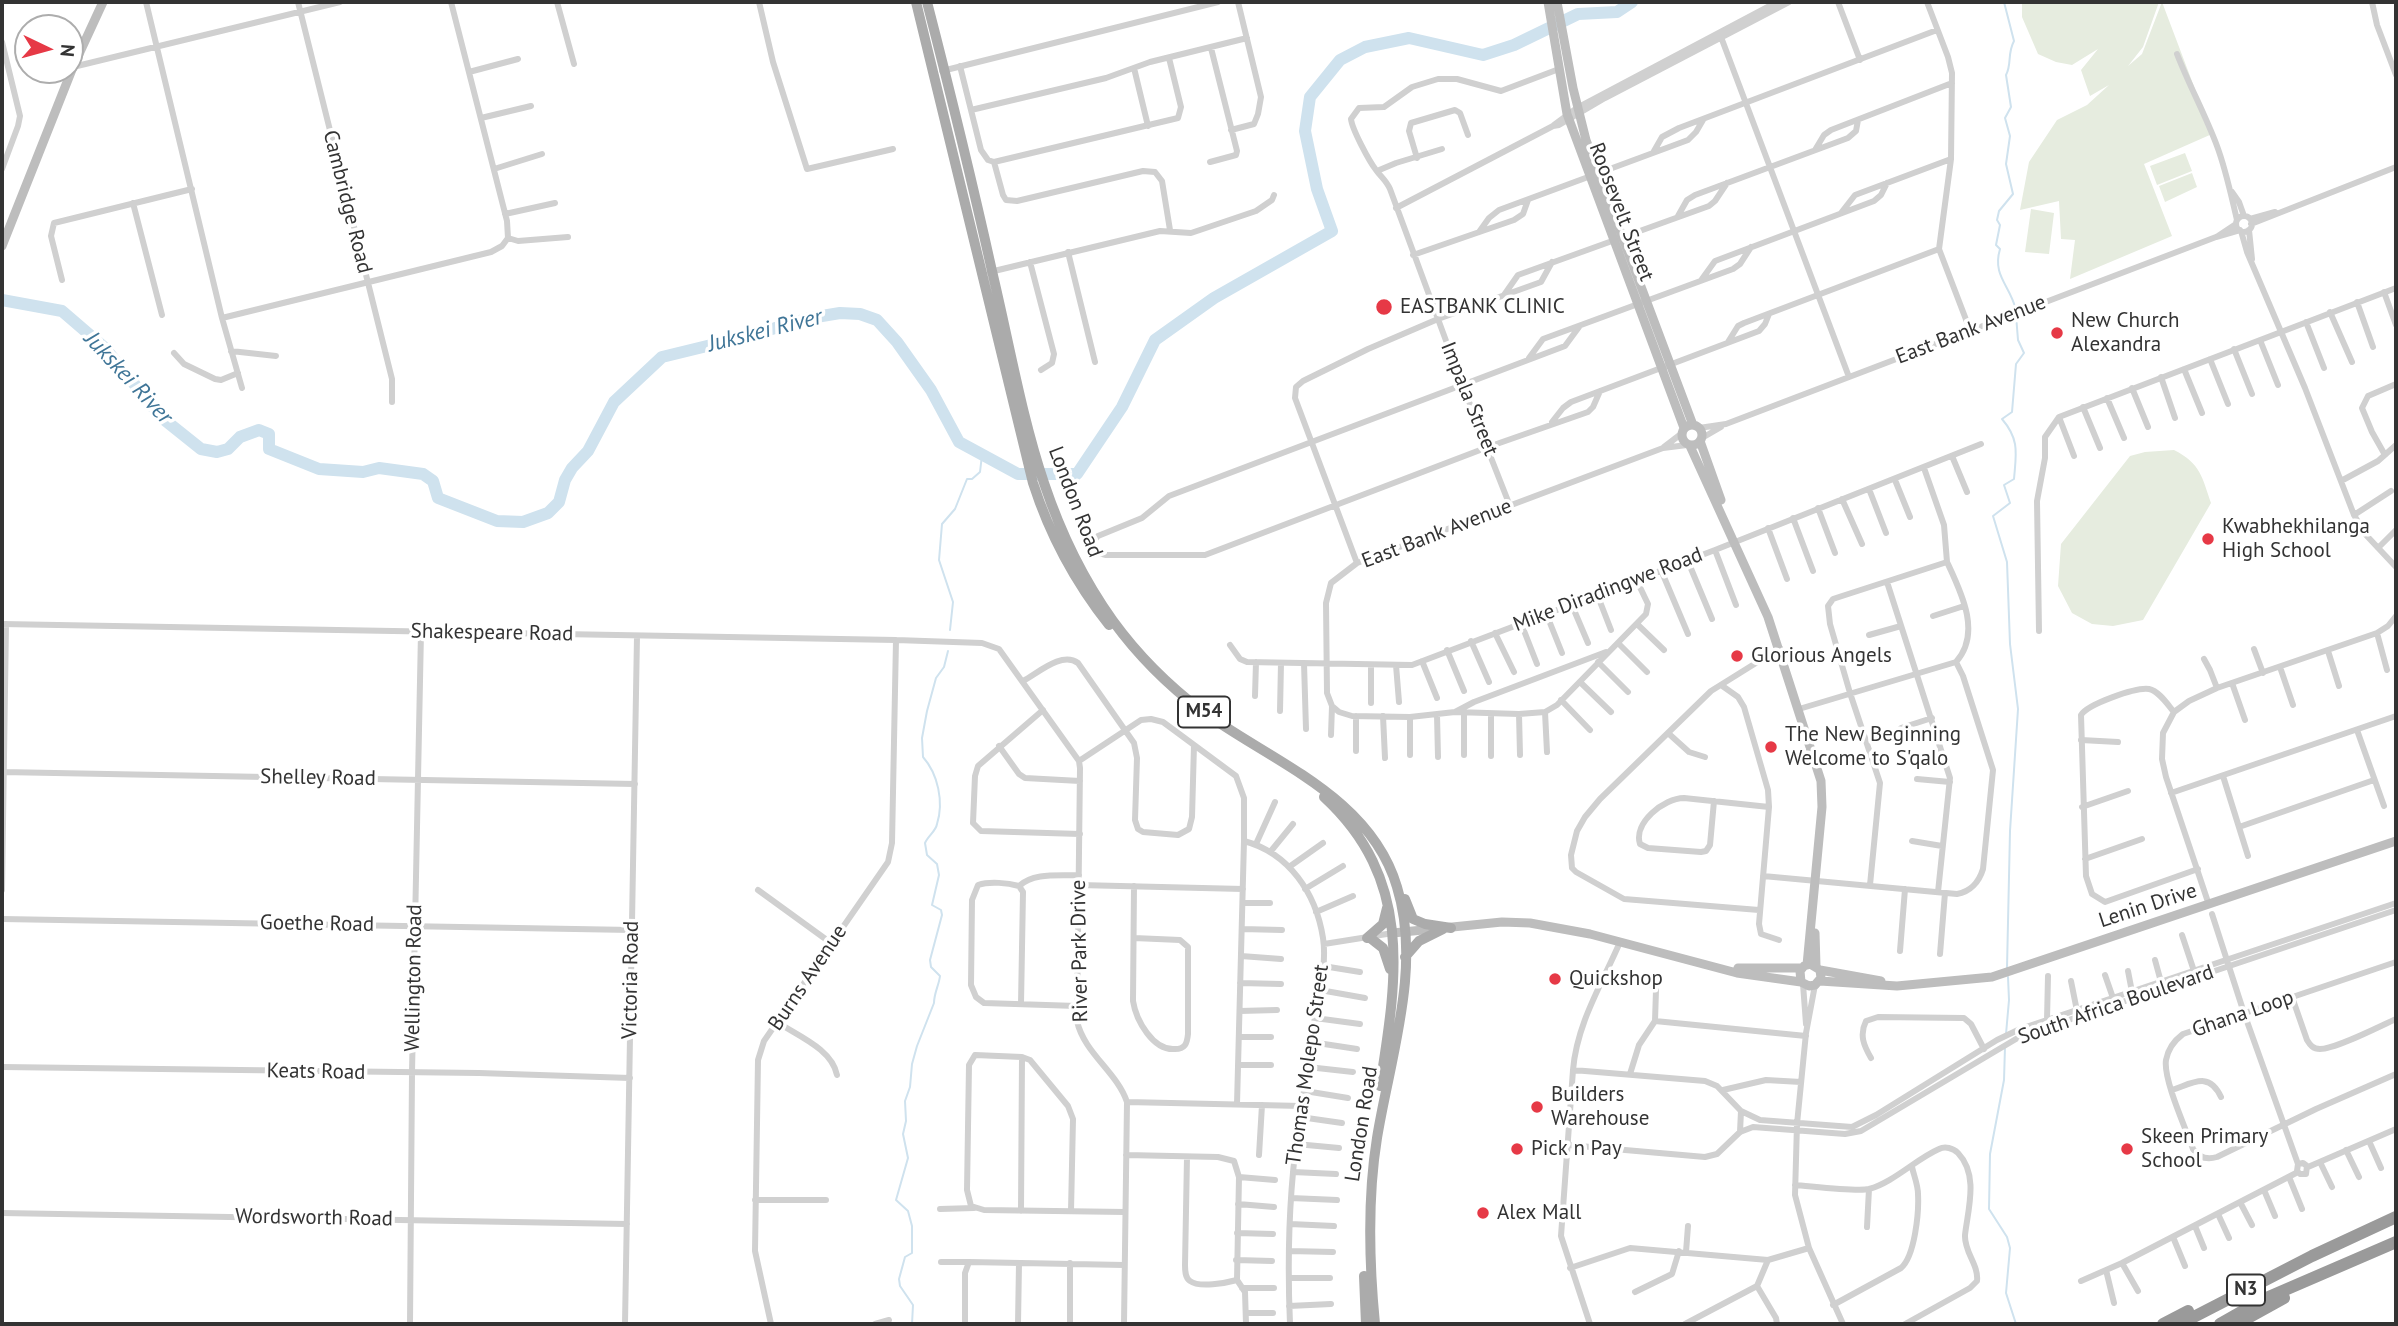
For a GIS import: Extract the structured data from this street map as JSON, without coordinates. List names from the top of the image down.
{
  "streets": {
    "highway": ["N3"],
    "main road": ["London Road", "M54"],
    "street": [
      "Cambridge Road",
      "Roosevelt Street",
      "East Bank Avenue",
      "Impala Street",
      "Mike Diradingwe Road",
      "Shakespeare Road",
      "Shelley Road",
      "Lenin Drive",
      "Goethe Road",
      "River Park Drive",
      "Wellington Road",
      "Burns Avenue",
      "Victoria Road",
      "South Africa Boulevard",
      "Ghana Loop",
      "Thomas Molepo Street",
      "Keats Road",
      "Wordsworth Road"
    ]
  },
  "crossings": [
    ["Roosevelt Street", "East Bank Avenue"],
    ["Roosevelt Street", "Impala Street"],
    ["Roosevelt Street", "Mike Diradingwe Road"],
    ["East Bank Avenue", "Impala Street"],
    ["East Bank Avenue", "Mike Diradingwe Road"],
    ["Shakespeare Road", "Wellington Road"],
    ["Shakespeare Road", "Burns Avenue"],
    ["Shakespeare Road", "Victoria Road"],
    ["Shelley Road", "Wellington Road"],
    ["Shelley Road", "Victoria Road"],
    ["Goethe Road", "Wellington Road"],
    ["Goethe Road", "Victoria Road"],
    ["Wellington Road", "Keats Road"],
    ["Wellington Road", "Wordsworth Road"],
    ["Victoria Road", "Keats Road"],
    ["Victoria Road", "Wordsworth Road"]
  ],
  "water": ["Jukskei River"],
  "places": [
    "EASTBANK CLINIC",
    "New Church Alexandra",
    "Kwabhekhilanga High School",
    "Glorious Angels",
    "The New Beginning Welcome to S'qalo",
    "Quickshop",
    "Builders Warehouse",
    "Pick n Pay",
    "Skeen Primary School",
    "Alex Mall"
  ],
  "north": "right"
}
